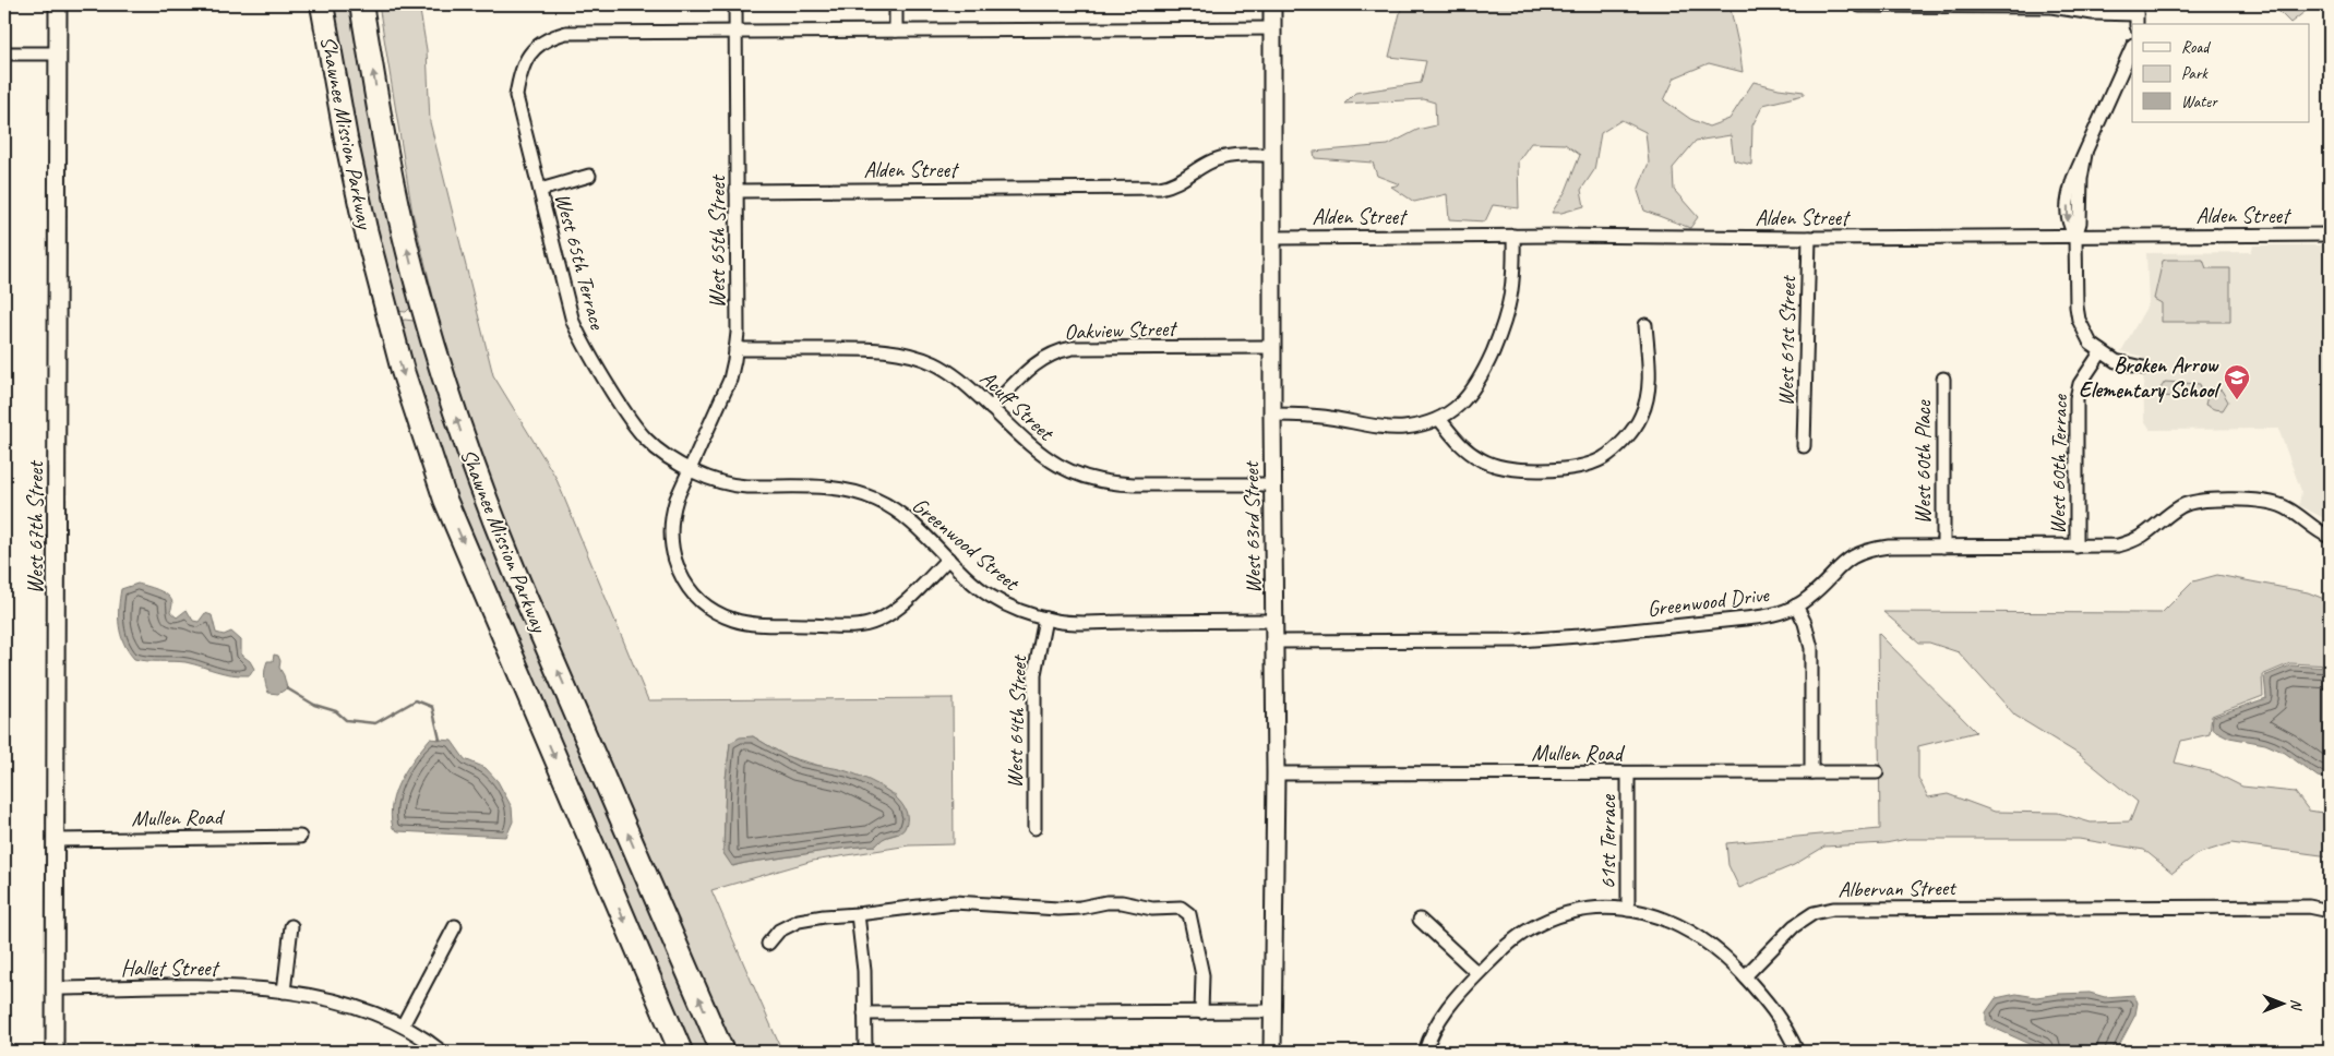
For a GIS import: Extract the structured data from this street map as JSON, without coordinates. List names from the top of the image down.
{
  "streets": {
    "highway": ["Shawnee Mission Parkway"],
    "street": [
      "Alden Street",
      "West 65th Street",
      "West 65th Terrace",
      "Oakview Street",
      "West 61st Street",
      "Acuff Street",
      "West 60th Place",
      "West 60th Terrace",
      "West 67th Street",
      "West 63rd Street",
      "Greenwood Street",
      "Greenwood Drive",
      "West 64th Street",
      "Mullen Road",
      "61st Terrace",
      "Albervan Street",
      "Hallet Street"
    ]
  },
  "crossings": [
    ["Alden Street", "West 65th Street"],
    ["Alden Street", "West 61st Street"],
    ["Alden Street", "West 63rd Street"],
    ["West 65th Street", "West 65th Terrace"],
    ["West 65th Street", "Acuff Street"],
    ["West 65th Street", "Greenwood Street"],
    ["West 65th Terrace", "Greenwood Street"],
    ["Oakview Street", "Acuff Street"],
    ["Oakview Street", "West 63rd Street"],
    ["Acuff Street", "West 63rd Street"],
    ["West 60th Place", "Greenwood Drive"],
    ["West 60th Terrace", "Greenwood Drive"],
    ["West 67th Street", "Mullen Road"],
    ["West 67th Street", "Hallet Street"],
    ["West 63rd Street", "Greenwood Street"],
    ["West 63rd Street", "Greenwood Drive"],
    ["West 63rd Street", "Mullen Road"],
    ["Greenwood Street", "West 64th Street"],
    ["Mullen Road", "61st Terrace"]
  ],
  "places": {
    "school or university": ["Broken Arrow Elementary School"]
  },
  "legend": ["Road", "Park", "Water"],
  "north": "right"
}
